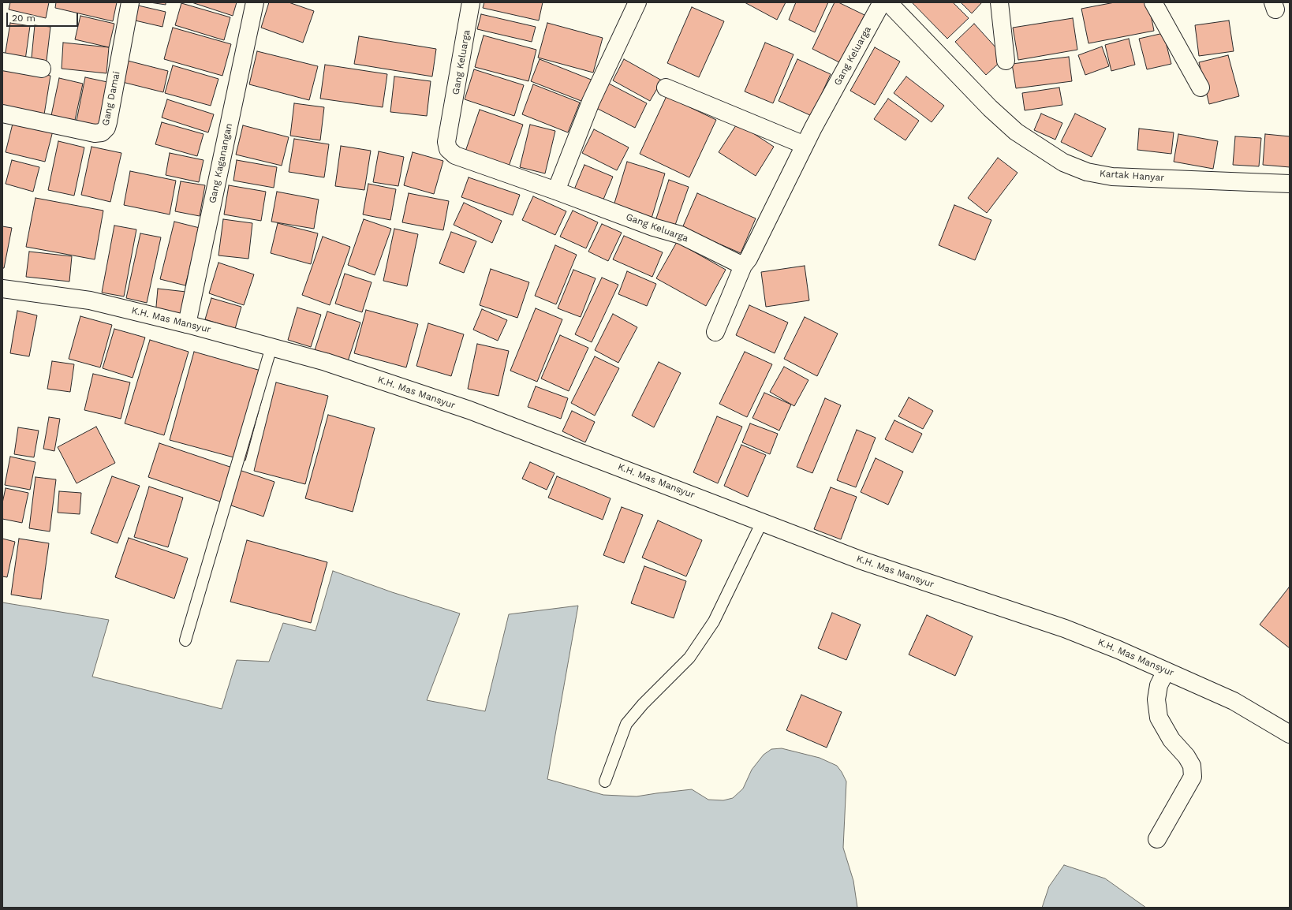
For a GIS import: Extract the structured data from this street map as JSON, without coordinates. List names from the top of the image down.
{
  "streets": {
    "street": [
      "Gang Keluarga",
      "Gang Damai",
      "Gang Kaganangan",
      "Kartak Hanyar",
      "K.H. Mas Mansyur"
    ]
  },
  "crossings": [
    ["Gang Kaganangan", "K.H. Mas Mansyur"]
  ],
  "scale_bar": "20 m"
}
